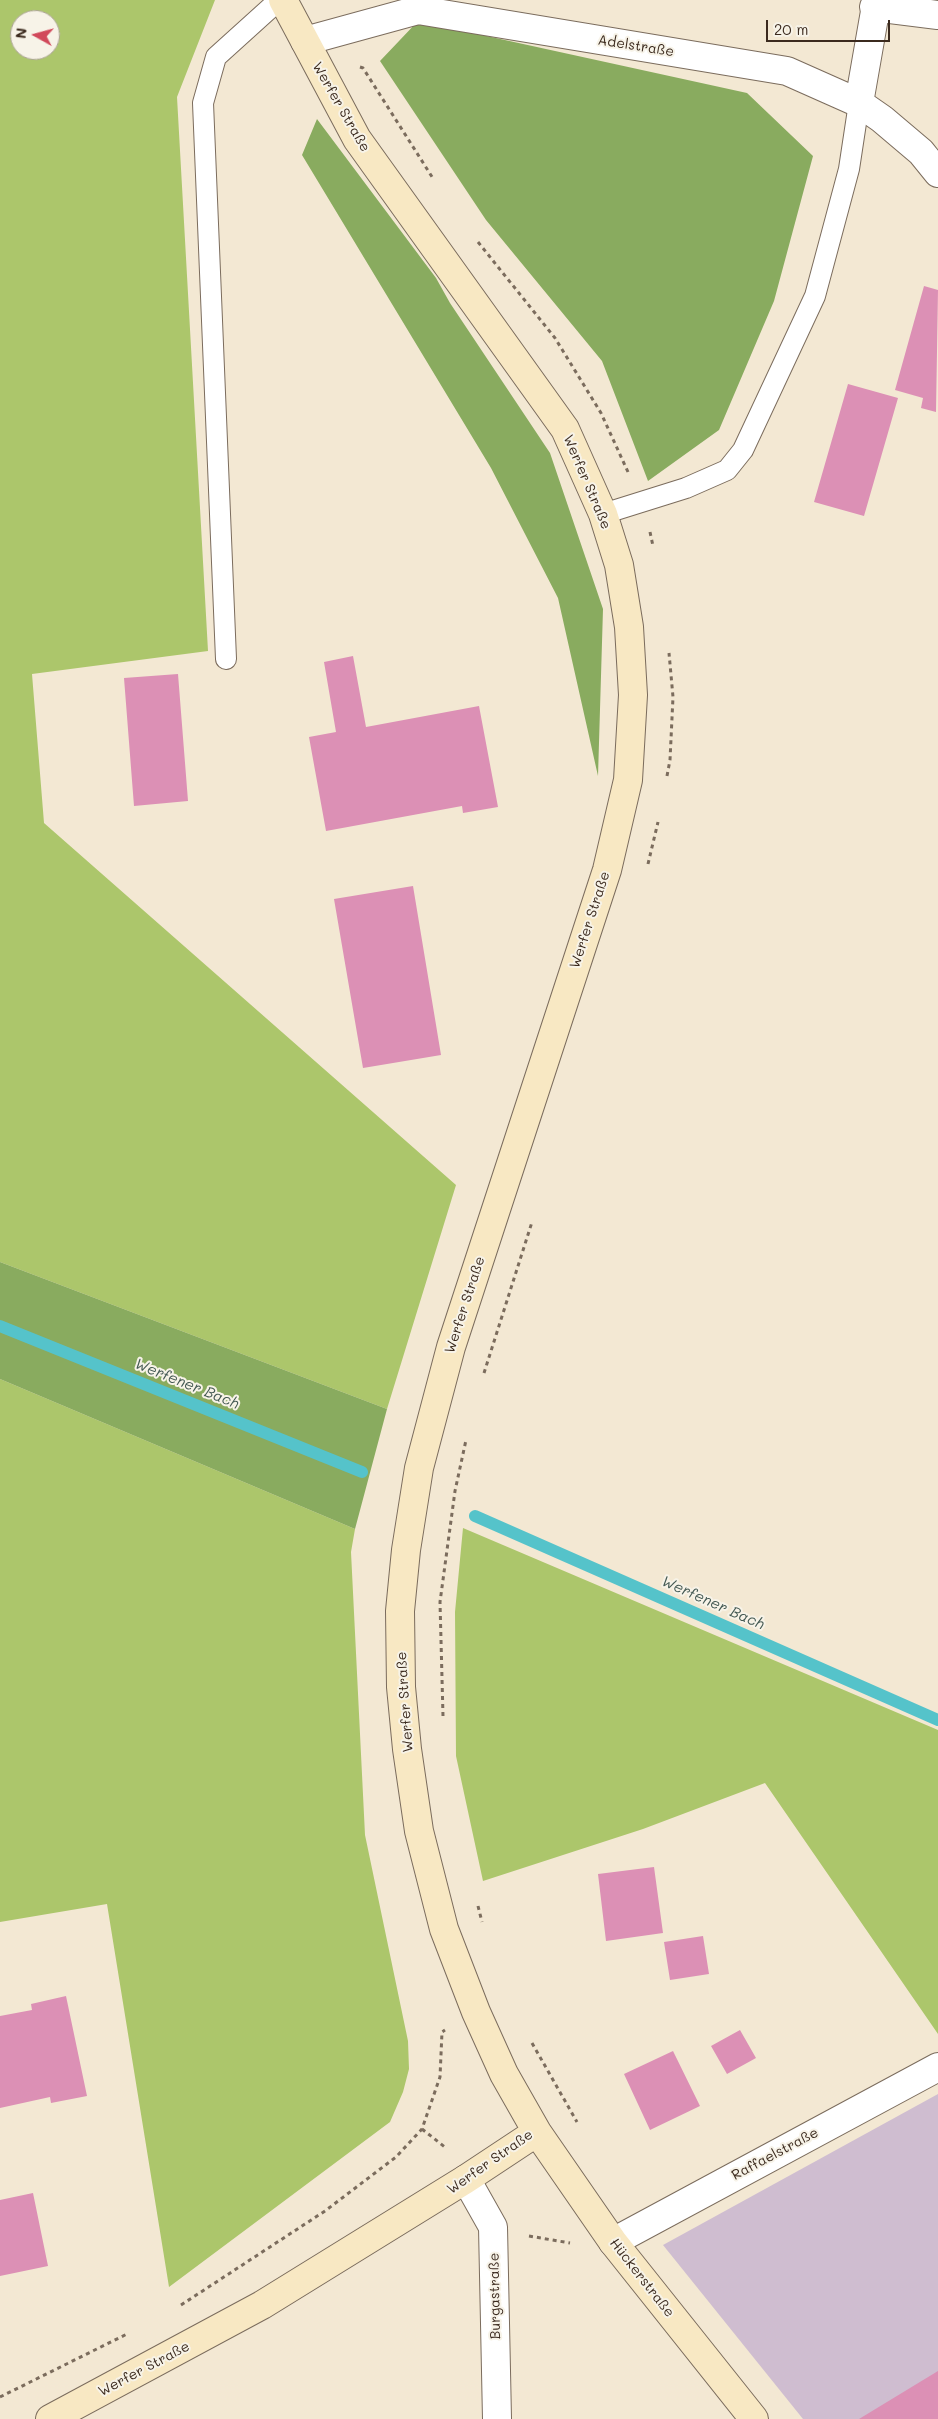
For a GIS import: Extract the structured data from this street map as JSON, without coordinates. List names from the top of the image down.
{
  "streets": {
    "street": [
      "Adelstraße",
      "Werfer Straße",
      "Raffaelstraße",
      "Hückerstraße",
      "Burgastraße"
    ]
  },
  "crossings": [
    ["Adelstraße", "Werfer Straße"],
    ["Werfer Straße", "Hückerstraße"],
    ["Werfer Straße", "Burgastraße"],
    ["Raffaelstraße", "Hückerstraße"]
  ],
  "water": ["Werfener Bach"],
  "scale_bar": "20 m",
  "north": "left"
}
